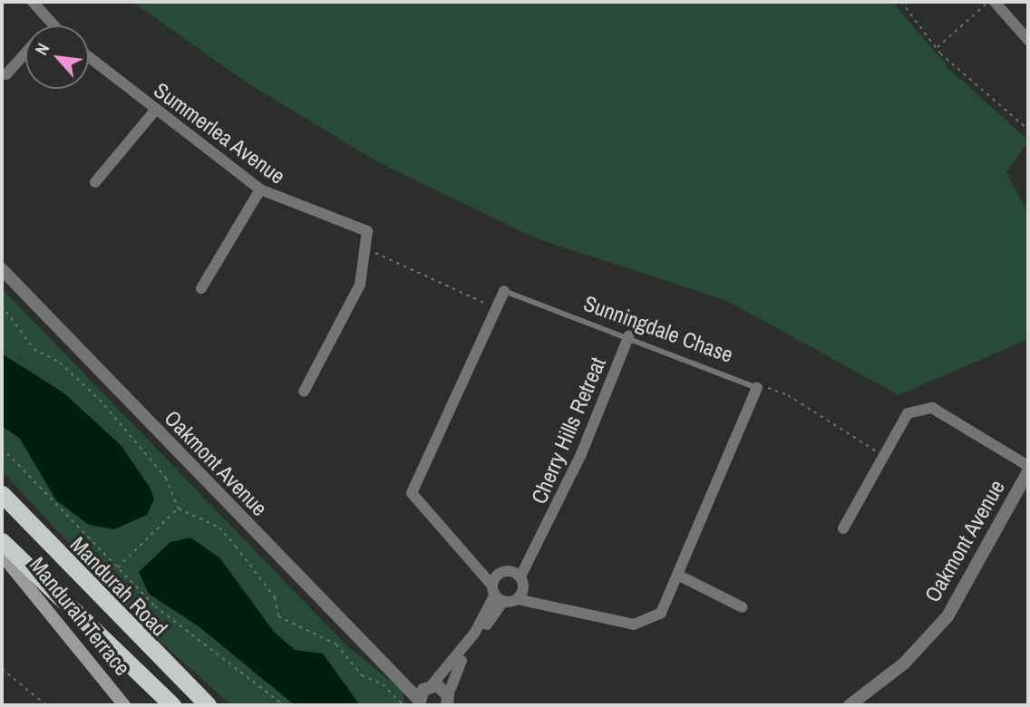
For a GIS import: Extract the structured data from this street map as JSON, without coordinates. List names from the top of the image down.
{
  "streets": {
    "highway": ["Mandurah Road"],
    "main road": ["Mandurah Terrace"],
    "street": [
      "Summerlea Avenue",
      "Sunningdale Chase",
      "Cherry Hills Retreat",
      "Oakmont Avenue"
    ]
  },
  "crossings": [
    ["Sunningdale Chase", "Cherry Hills Retreat"]
  ],
  "north": "top left"
}
